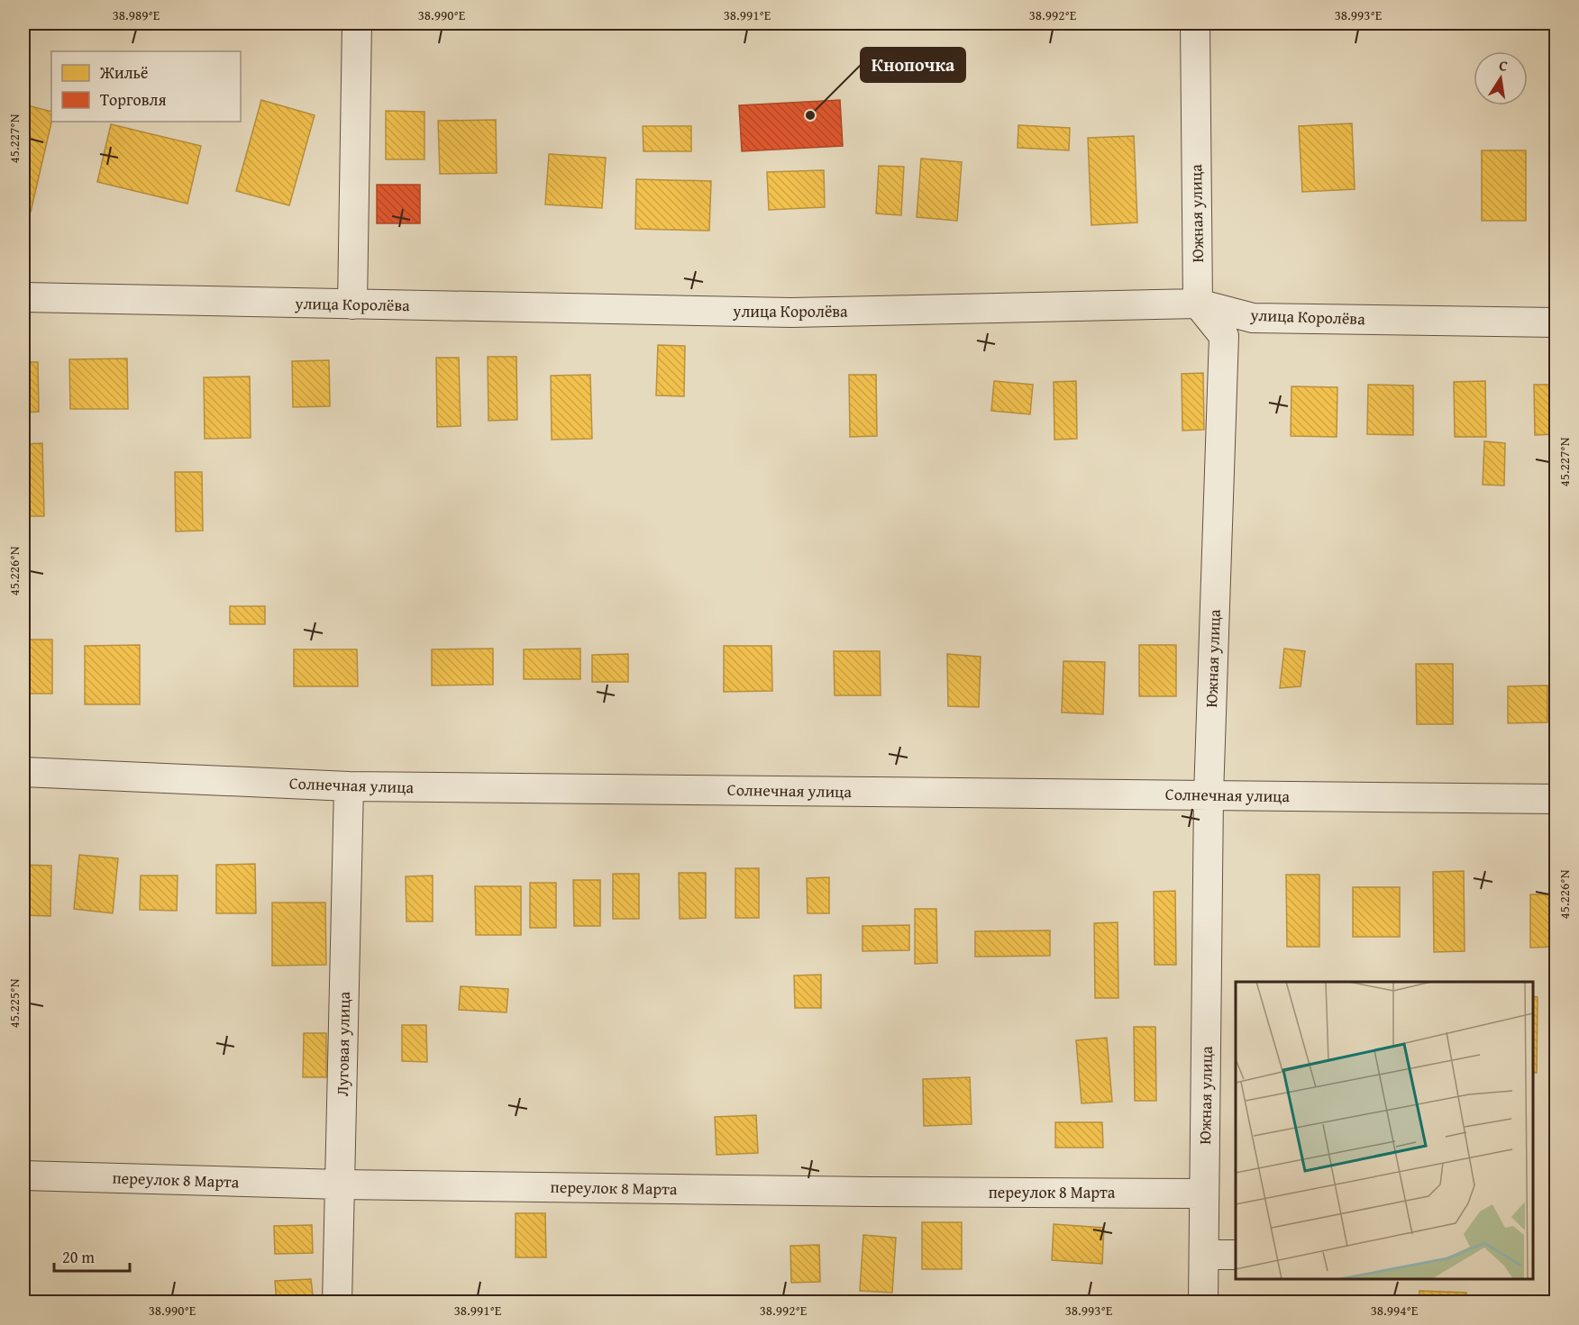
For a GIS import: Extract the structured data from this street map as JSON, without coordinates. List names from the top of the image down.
{
  "streets": {
    "street": [
      "Южная улица",
      "улица Королёва",
      "Солнечная улица",
      "Луговая улица",
      "переулок 8 Марта"
    ]
  },
  "crossings": [
    ["Южная улица", "улица Королёва"],
    ["Южная улица", "Солнечная улица"],
    ["Южная улица", "переулок 8 Марта"],
    ["Солнечная улица", "Луговая улица"],
    ["Луговая улица", "переулок 8 Марта"]
  ],
  "places": ["Кнопочка"],
  "legend": ["Жильё", "Торговля"],
  "scale_bar": "20 m",
  "north": "top",
  "coordinates": [
    "38.989°E",
    "38.990°E",
    "38.991°E",
    "38.992°E",
    "38.993°E",
    "45.227°N",
    "45.226°N",
    "45.225°N",
    "38.994°E"
  ]
}
